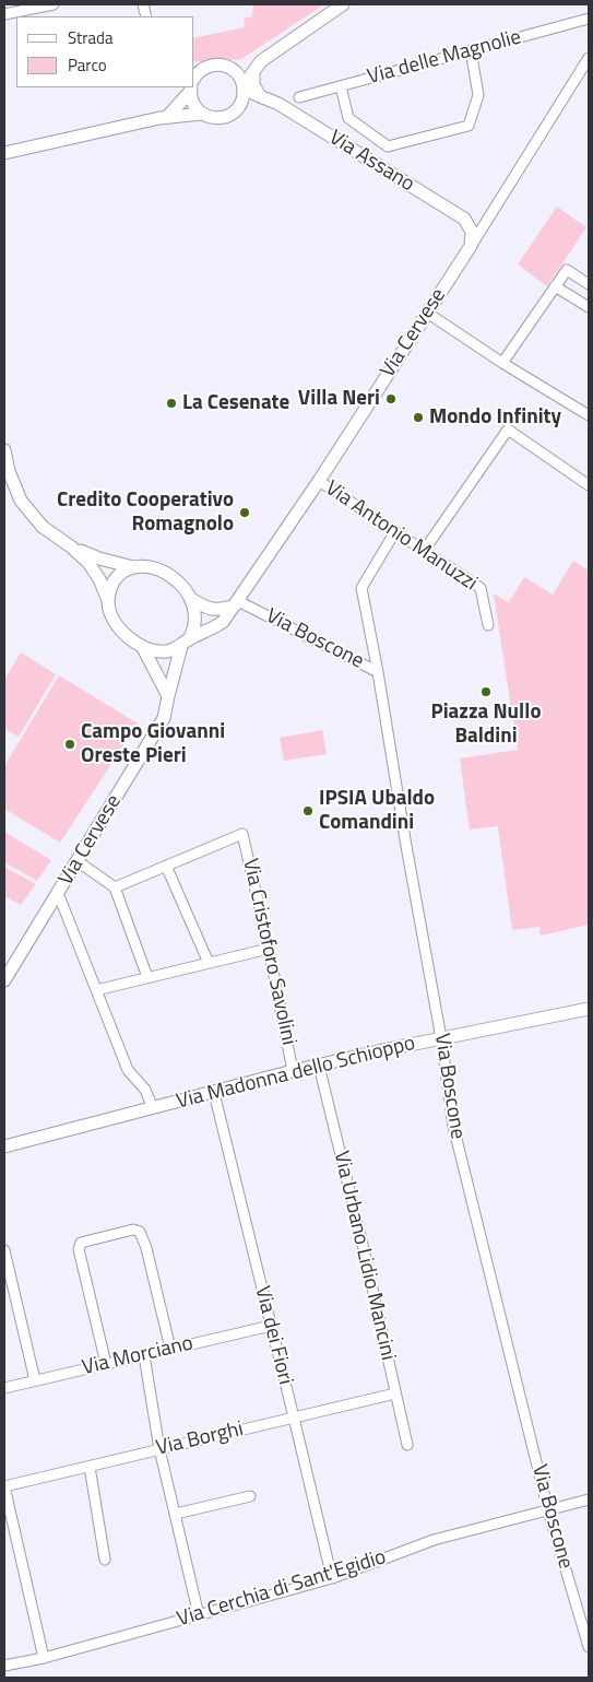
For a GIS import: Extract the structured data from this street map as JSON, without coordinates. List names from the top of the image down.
{
  "streets": {
    "main road": ["Via Assano", "Via Cervese", "Via Madonna dello Schioppo"],
    "street": [
      "Via delle Magnolie",
      "Via Antonio Manuzzi",
      "Via Boscone",
      "Via Cristoforo Savolini",
      "Via Urbano Lidio Mancini",
      "Via dei Fiori",
      "Via Morciano",
      "Via Borghi",
      "Via Cerchia di Sant'Egidio"
    ]
  },
  "crossings": [
    ["Via Assano", "Via Cervese"],
    ["Via Cervese", "Via Antonio Manuzzi"],
    ["Via Cervese", "Via Boscone"],
    ["Via Boscone", "Via Madonna dello Schioppo"],
    ["Via Boscone", "Via Cerchia di Sant'Egidio"],
    ["Via Cristoforo Savolini", "Via Madonna dello Schioppo"],
    ["Via Madonna dello Schioppo", "Via Urbano Lidio Mancini"],
    ["Via Madonna dello Schioppo", "Via dei Fiori"],
    ["Via Urbano Lidio Mancini", "Via Borghi"],
    ["Via dei Fiori", "Via Morciano"],
    ["Via dei Fiori", "Via Borghi"],
    ["Via dei Fiori", "Via Cerchia di Sant'Egidio"]
  ],
  "places": [
    "Villa Neri",
    "La Cesenate",
    "Mondo Infinity",
    "Credito Cooperativo Romagnolo",
    "Piazza Nullo Baldini",
    "Campo Giovanni Oreste Pieri",
    "IPSIA Ubaldo Comandini"
  ],
  "legend": ["Strada", "Parco"]
}
